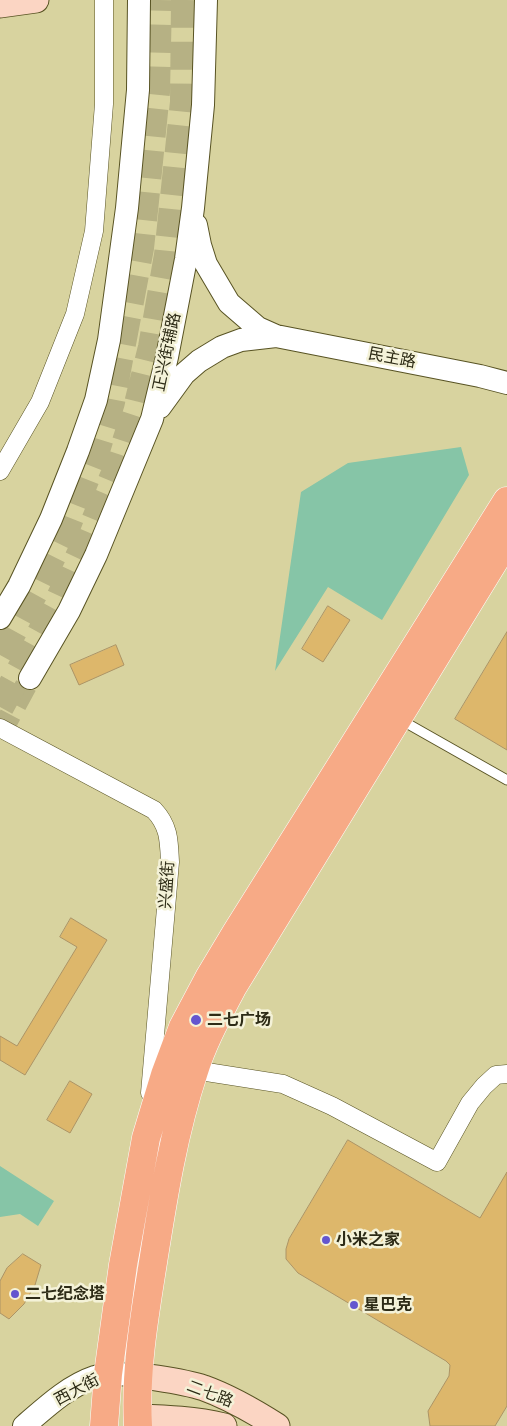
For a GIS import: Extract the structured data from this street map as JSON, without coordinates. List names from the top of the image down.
{
  "streets": {
    "main road": ["二七路"],
    "street": [
      "正兴街辅路",
      "民主路",
      "兴盛街",
      "西大街"
    ]
  },
  "crossings": [
    ["西大街", "二七路"]
  ],
  "places": [
    "二七广场",
    "小米之家",
    "二七纪念塔",
    "星巴克"
  ]
}
